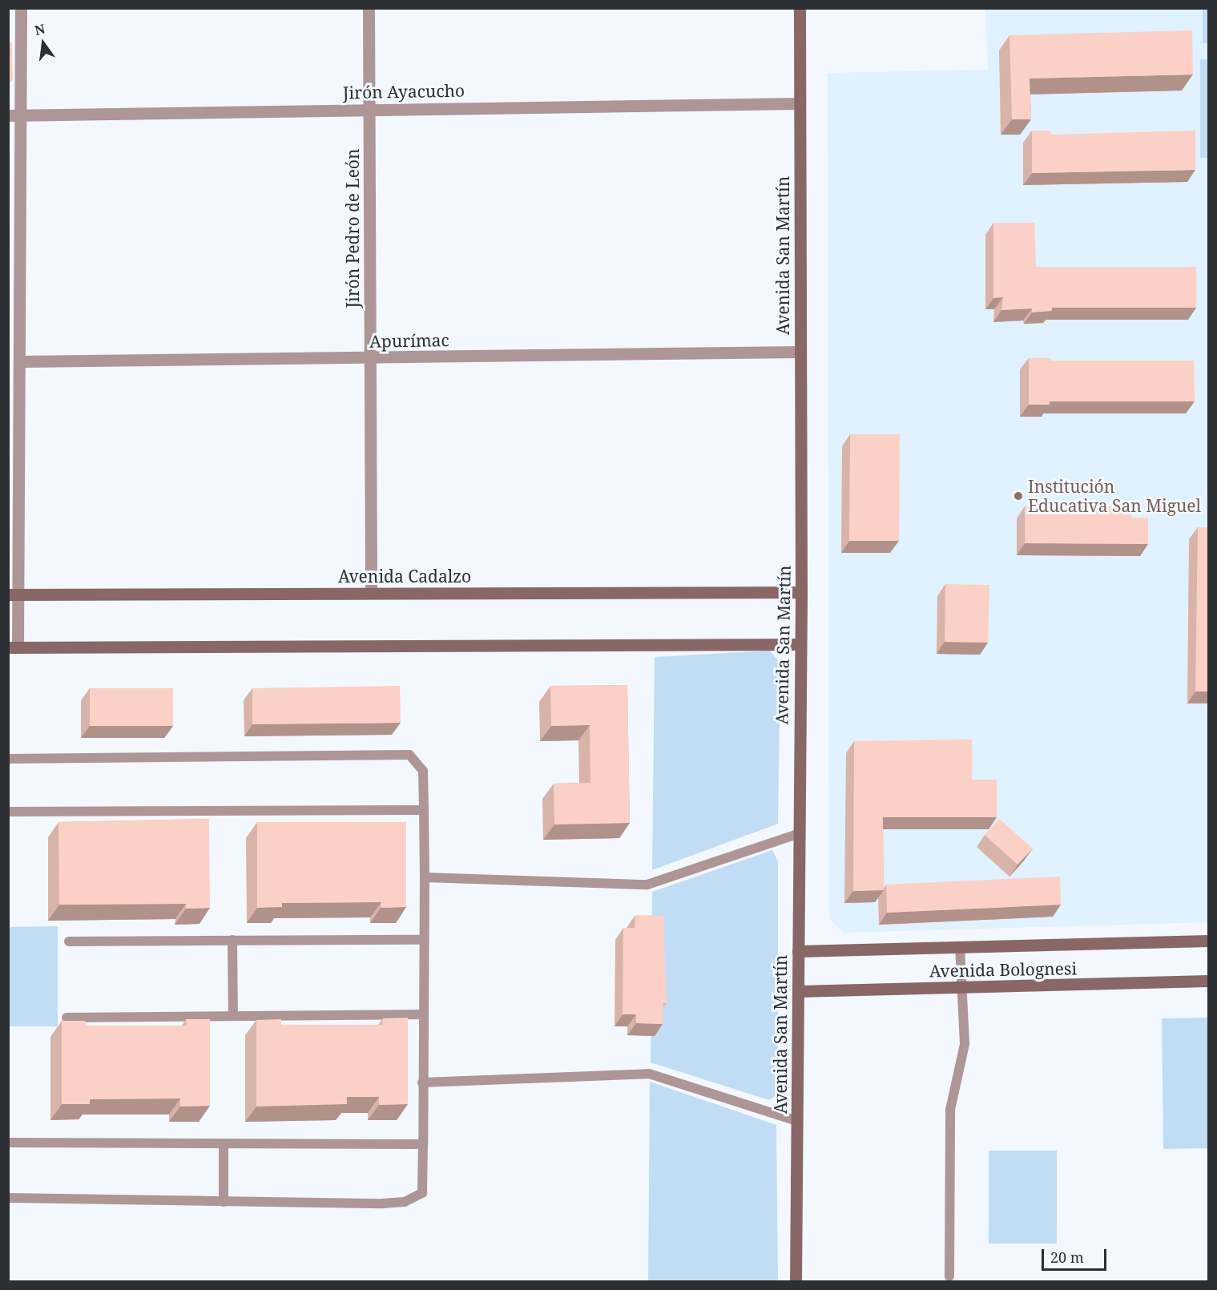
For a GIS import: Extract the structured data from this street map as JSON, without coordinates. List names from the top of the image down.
{
  "streets": {
    "main road": ["Avenida San Martín", "Avenida Cadalzo", "Avenida Bolognesi"],
    "street": ["Jirón Ayacucho", "Jirón Pedro de León", "Apurímac"]
  },
  "crossings": [
    ["Jirón Ayacucho", "Jirón Pedro de León"],
    ["Jirón Ayacucho", "Avenida San Martín"],
    ["Jirón Pedro de León", "Apurímac"],
    ["Jirón Pedro de León", "Avenida Cadalzo"],
    ["Avenida San Martín", "Apurímac"],
    ["Avenida San Martín", "Avenida Cadalzo"],
    ["Avenida San Martín", "Avenida Bolognesi"]
  ],
  "places": ["Institución Educativa San Miguel"],
  "scale_bar": "20 m",
  "north": "top"
}
